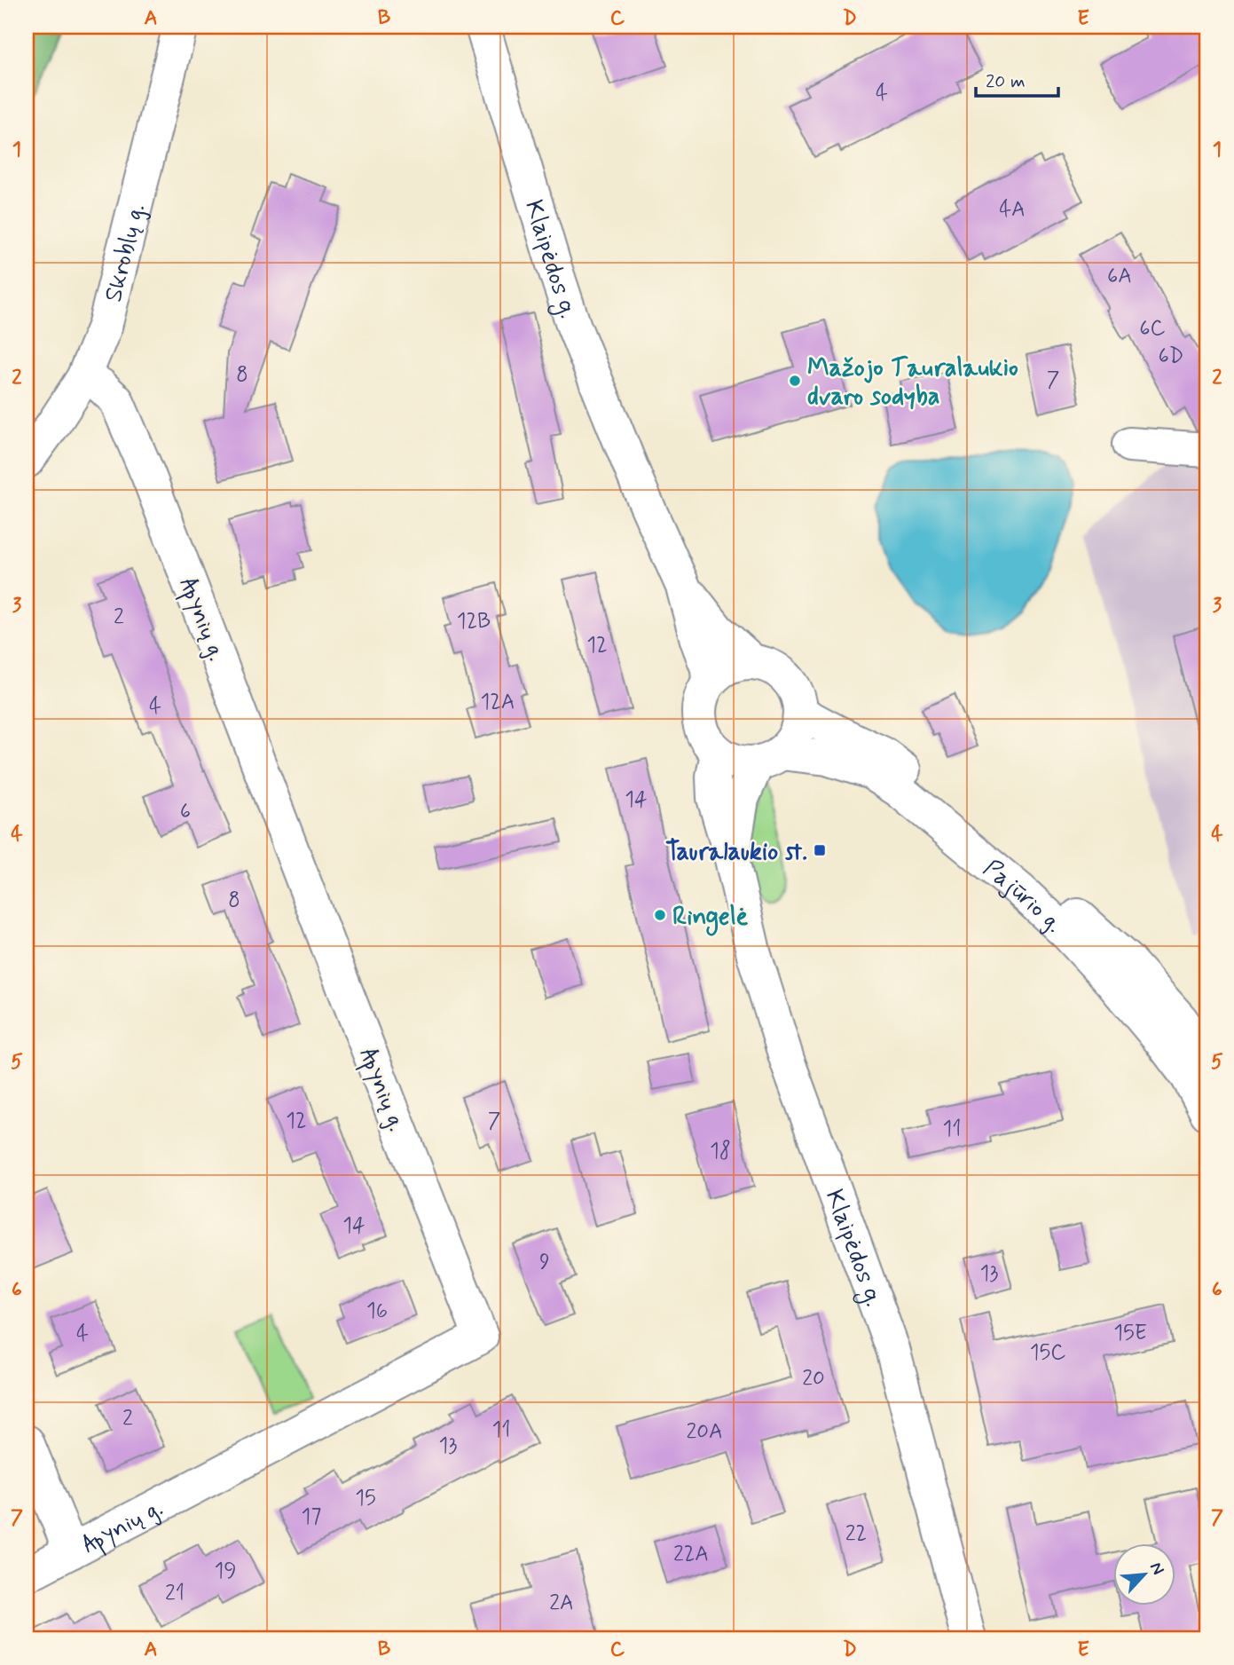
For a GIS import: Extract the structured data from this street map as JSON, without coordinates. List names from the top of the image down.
{
  "streets": {
    "street": [
      "Skroblų g.",
      "Klaipėdos g.",
      "Apynių g.",
      "Pajūrio g."
    ]
  },
  "crossings": [
    ["Skroblų g.", "Apynių g."],
    ["Klaipėdos g.", "Pajūrio g."]
  ],
  "places": {
    "other": ["Mažojo Tauralaukio dvaro sodyba", "Ringelė"],
    "transit": ["Tauralaukio st."]
  },
  "house_numbers": [
    "4",
    "4A",
    "6A",
    "6C",
    "6D",
    "8",
    "7",
    "2",
    "12B",
    "12",
    "12A",
    "4",
    "14",
    "6",
    "8",
    "12",
    "7",
    "11",
    "18",
    "14",
    "9",
    "13",
    "16",
    "15E",
    "4",
    "15C",
    "20",
    "2",
    "11",
    "20A",
    "13",
    "15",
    "17",
    "22",
    "22A",
    "19",
    "21",
    "2A"
  ],
  "scale_bar": "20 m",
  "north": "top right",
  "grid": {
    "columns": [
      "A",
      "B",
      "C",
      "D",
      "E"
    ],
    "rows": [
      "1",
      "2",
      "3",
      "4",
      "5",
      "6",
      "7"
    ]
  }
}
